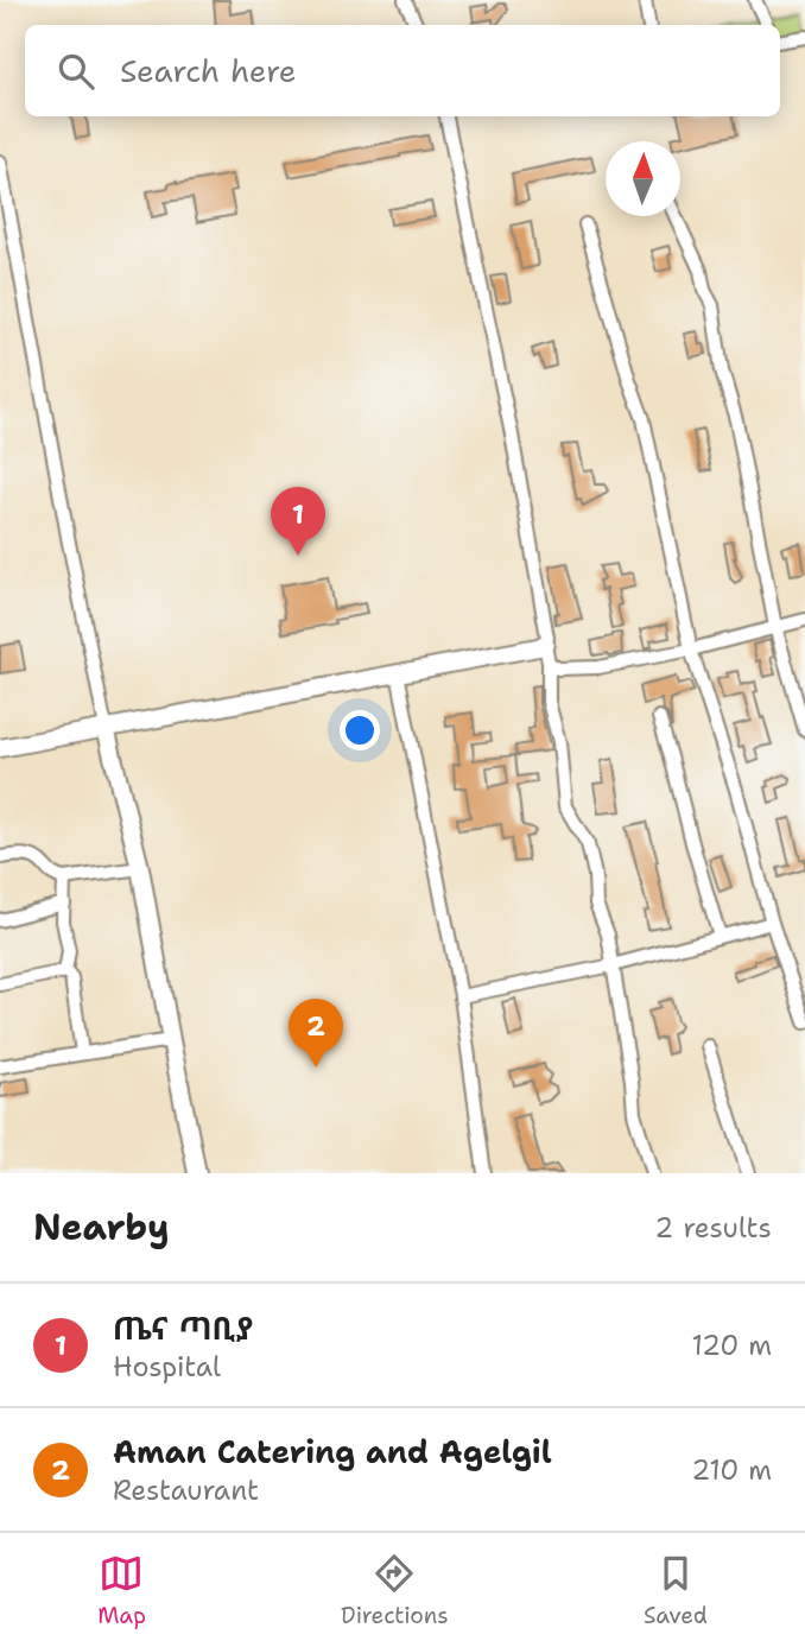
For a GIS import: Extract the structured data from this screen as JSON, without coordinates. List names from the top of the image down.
{
  "north": "top",
  "page": {
    "search": "Search here",
    "pins": ["1", "2"],
    "heading": ["Nearby", "2 results"],
    "list": [
      {
        "mark": "1",
        "name": "ጤና ጣቢያ",
        "note": "Hospital",
        "value": "120 m"
      },
      {
        "mark": "2",
        "name": "Aman Catering and Agelgil",
        "note": "Restaurant",
        "value": "210 m"
      }
    ],
    "nav": ["Map", "Directions", "Saved"]
  }
}
